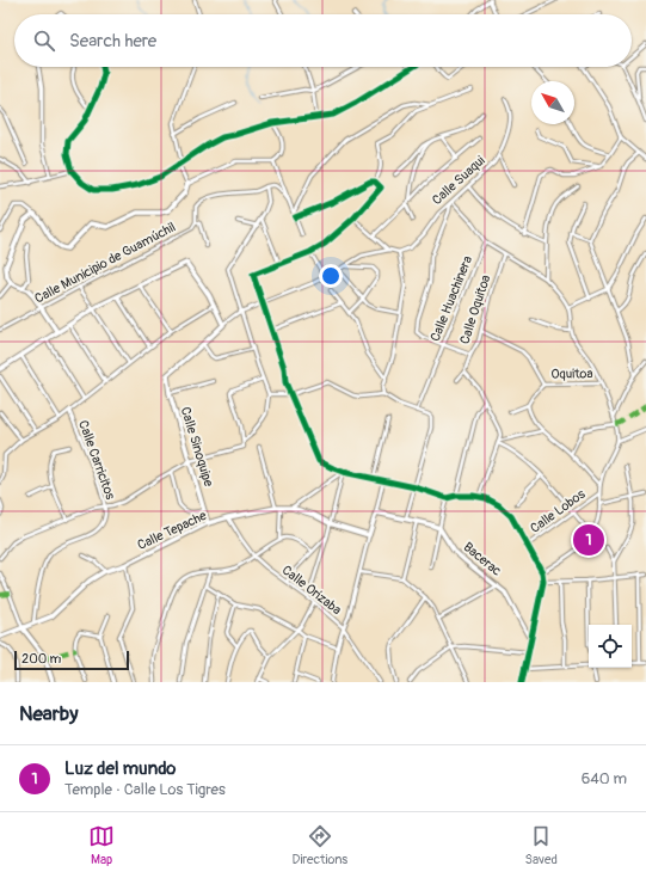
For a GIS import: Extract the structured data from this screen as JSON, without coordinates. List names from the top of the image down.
{
  "streets": {
    "street": [
      "Calle Suaqui",
      "Calle Municipio de Guamúchil",
      "Calle Huachinera",
      "Calle Oquitoa",
      "Oquitoa",
      "Calle Sinoquipe",
      "Calle Carricitos",
      "Calle Lobos",
      "Calle Tepache",
      "Bacerac",
      "Calle Orizaba"
    ]
  },
  "crossings": [
    ["Calle Sinoquipe", "Calle Tepache"],
    ["Calle Carricitos", "Calle Tepache"],
    ["Calle Tepache", "Calle Orizaba"]
  ],
  "scale_bar": "200 m",
  "north": "top left",
  "page": {
    "search": "Search here",
    "pins": "1",
    "scale": "200 m",
    "heading": "Nearby",
    "list": [
      {
        "mark": "1",
        "name": "Luz del mundo",
        "note": "Temple · Calle Los Tigres",
        "value": "640 m"
      }
    ],
    "nav": ["Map", "Directions", "Saved"]
  }
}
